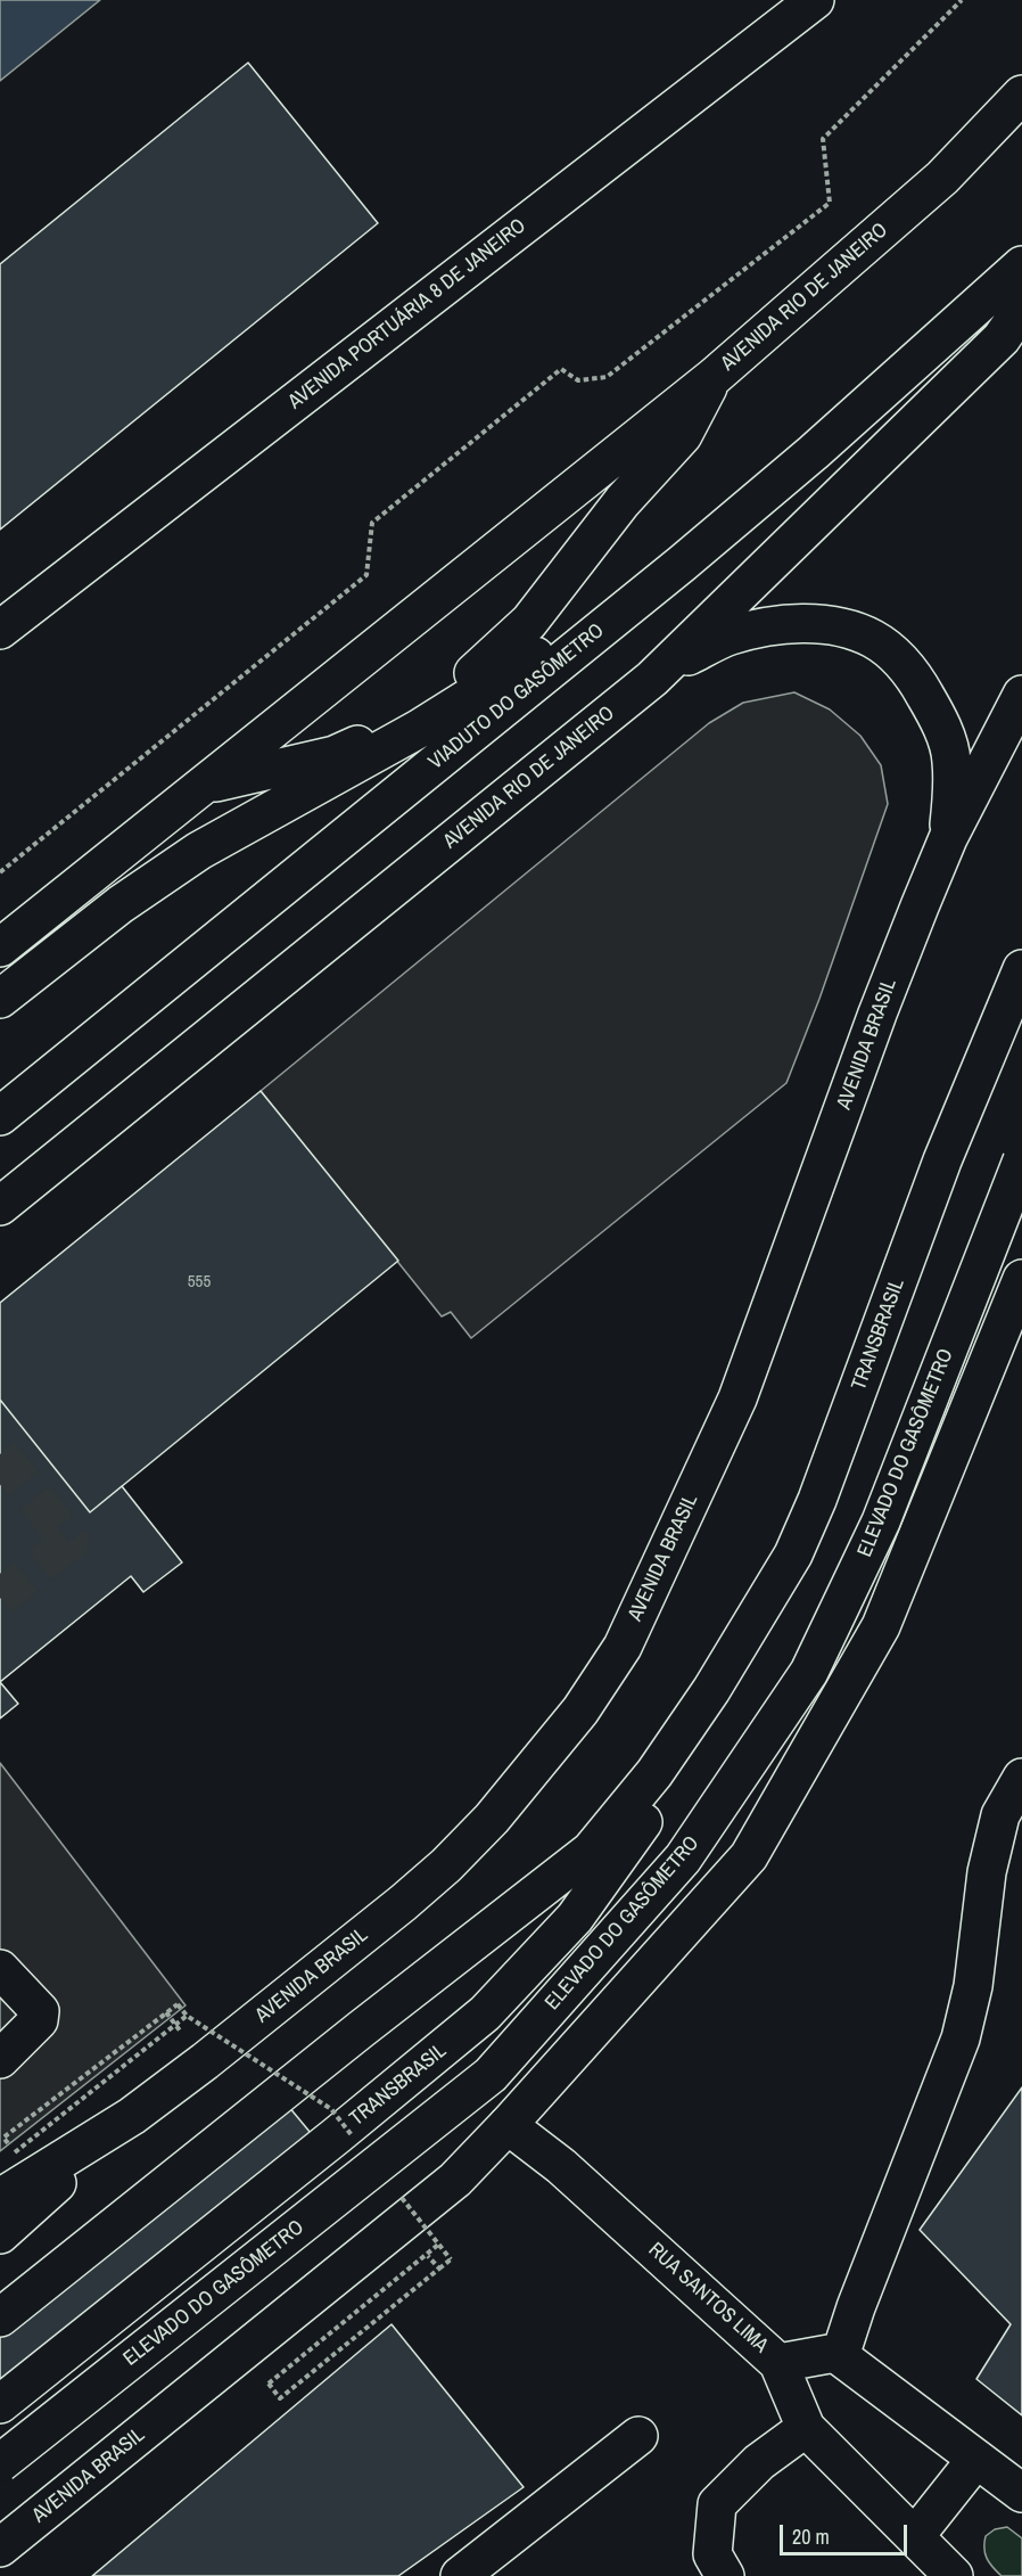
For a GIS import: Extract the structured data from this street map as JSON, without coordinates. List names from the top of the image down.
{
  "streets": {
    "main road": [
      "AVENIDA RIO DE JANEIRO",
      "AVENIDA PORTUÁRIA 8 DE JANEIRO",
      "VIADUTO DO GASÔMETRO",
      "AVENIDA BRASIL",
      "TRANSBRASIL",
      "ELEVADO DO GASÔMETRO",
      "RUA SANTOS LIMA"
    ]
  },
  "crossings": [
    ["AVENIDA BRASIL", "RUA SANTOS LIMA"]
  ],
  "house_numbers": ["555"],
  "scale_bar": "20 m"
}
